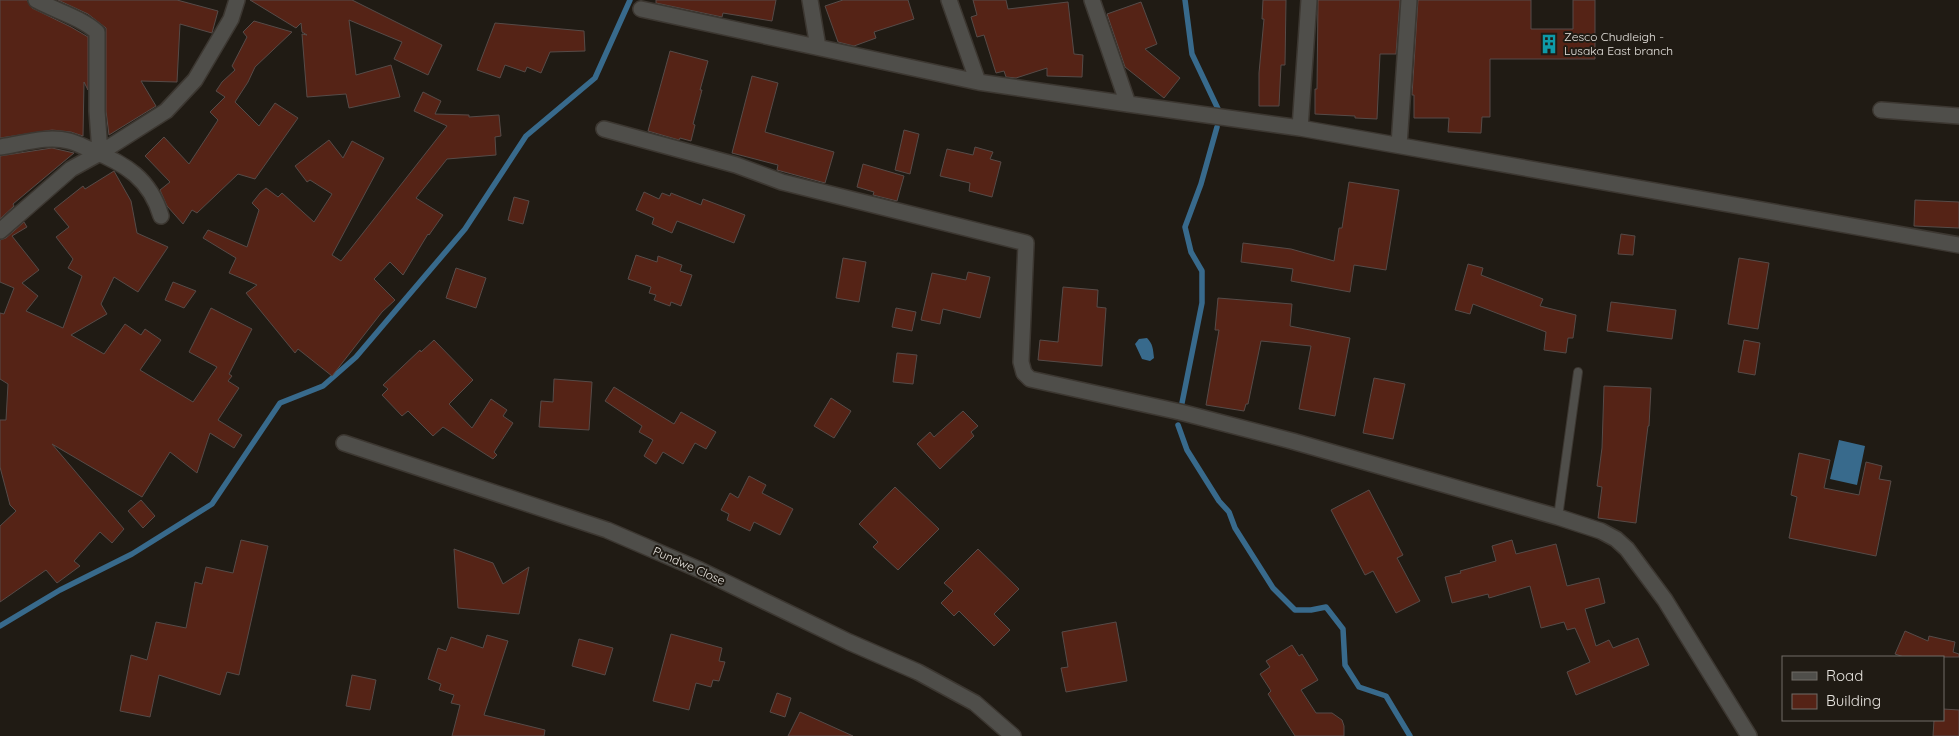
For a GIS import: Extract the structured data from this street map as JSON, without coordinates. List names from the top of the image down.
{
  "streets": {
    "street": ["Pundwe Close"]
  },
  "places": {
    "building": ["Zesco Chudleigh - Lusaka East branch"]
  },
  "legend": ["Road", "Building"]
}
